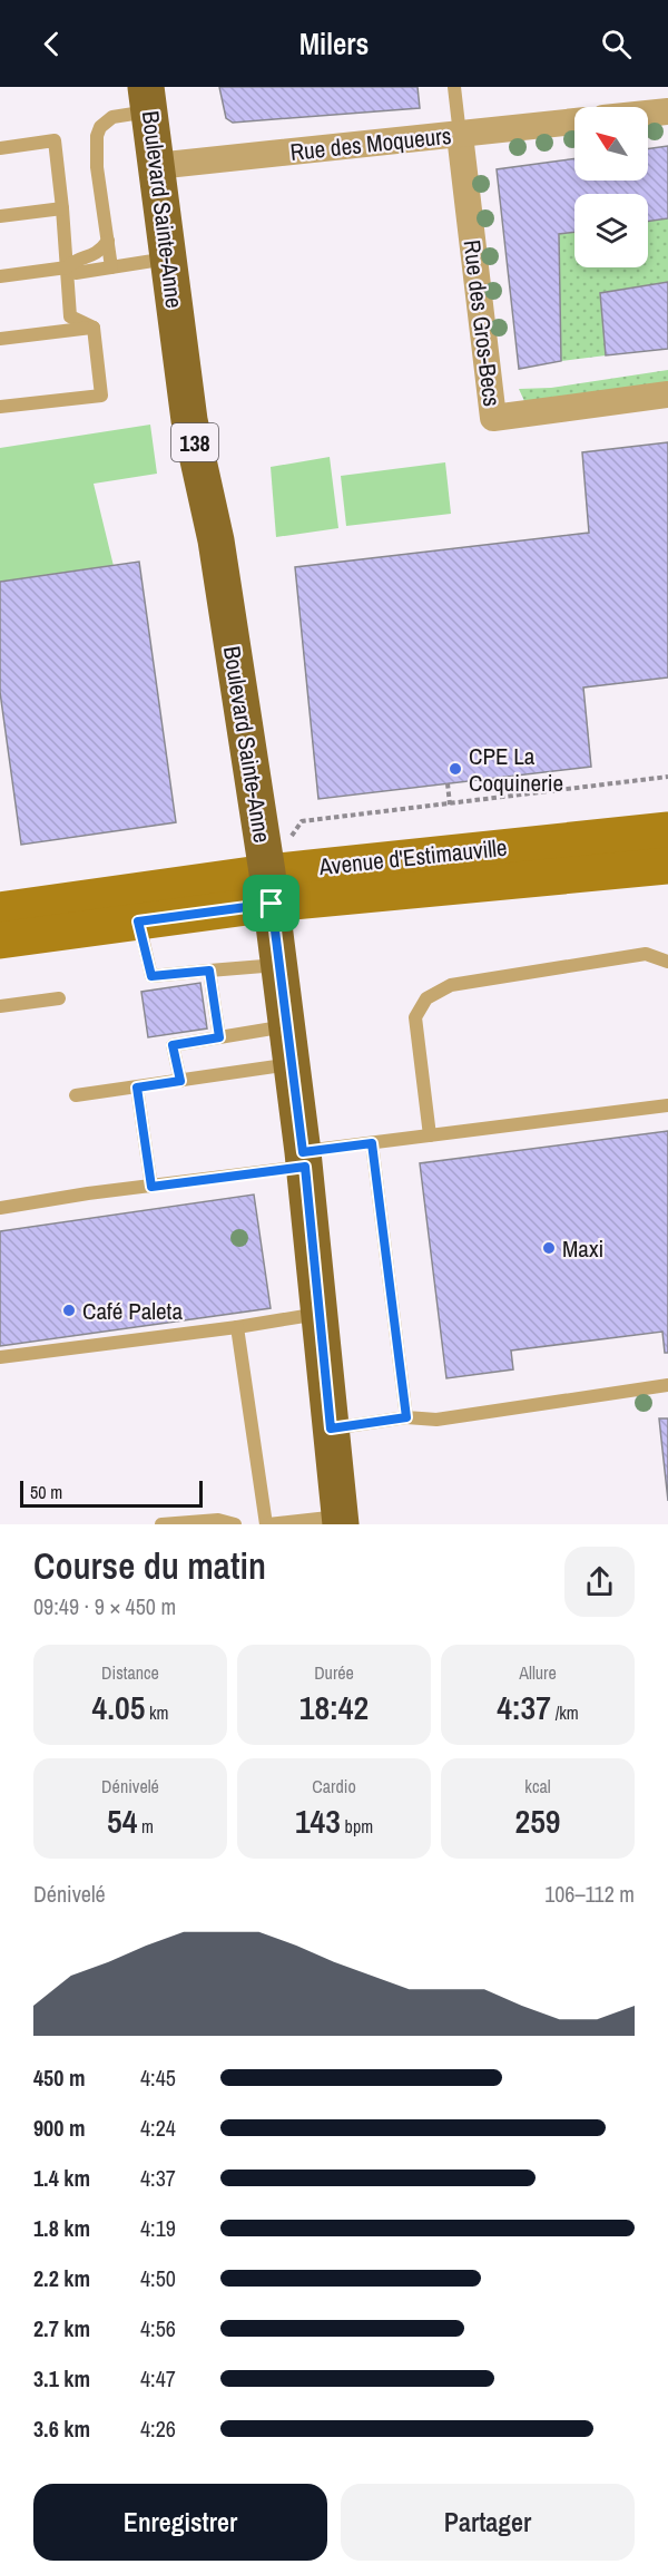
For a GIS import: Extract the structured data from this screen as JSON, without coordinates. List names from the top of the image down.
{
  "streets": {
    "main road": ["Boulevard Sainte-Anne", "138", "Avenue d'Estimauville"],
    "street": ["Rue des Moqueurs", "Rue des Gros-Becs"]
  },
  "crossings": [
    ["Rue des Moqueurs", "Boulevard Sainte-Anne"],
    ["Rue des Moqueurs", "Rue des Gros-Becs"],
    ["Boulevard Sainte-Anne", "Avenue d'Estimauville"]
  ],
  "places": ["CPE La Coquinerie", "Maxi", "Café Paleta"],
  "scale_bar": "50 m",
  "north": "top left",
  "page": {
    "header": "Milers",
    "scale": "50 m",
    "heading": ["Course du matin", "09:49 · 9 × 450 m"],
    "stats": [
      ["Distance", "4.05 km"],
      ["Durée", "18:42"],
      ["Allure", "4:37 /km"],
      ["Dénivelé", "54 m"],
      ["Cardio", "143 bpm"],
      ["kcal", "259"]
    ],
    "chart": ["Dénivelé", "106–112 m"],
    "list": [
      {
        "name": "450 m",
        "note": "4:45"
      },
      {
        "name": "900 m",
        "note": "4:24"
      },
      {
        "name": "1.4 km",
        "note": "4:37"
      },
      {
        "name": "1.8 km",
        "note": "4:19"
      },
      {
        "name": "2.2 km",
        "note": "4:50"
      },
      {
        "name": "2.7 km",
        "note": "4:56"
      },
      {
        "name": "3.1 km",
        "note": "4:47"
      },
      {
        "name": "3.6 km",
        "note": "4:26"
      }
    ],
    "buttons": ["Enregistrer", "Partager"]
  }
}
